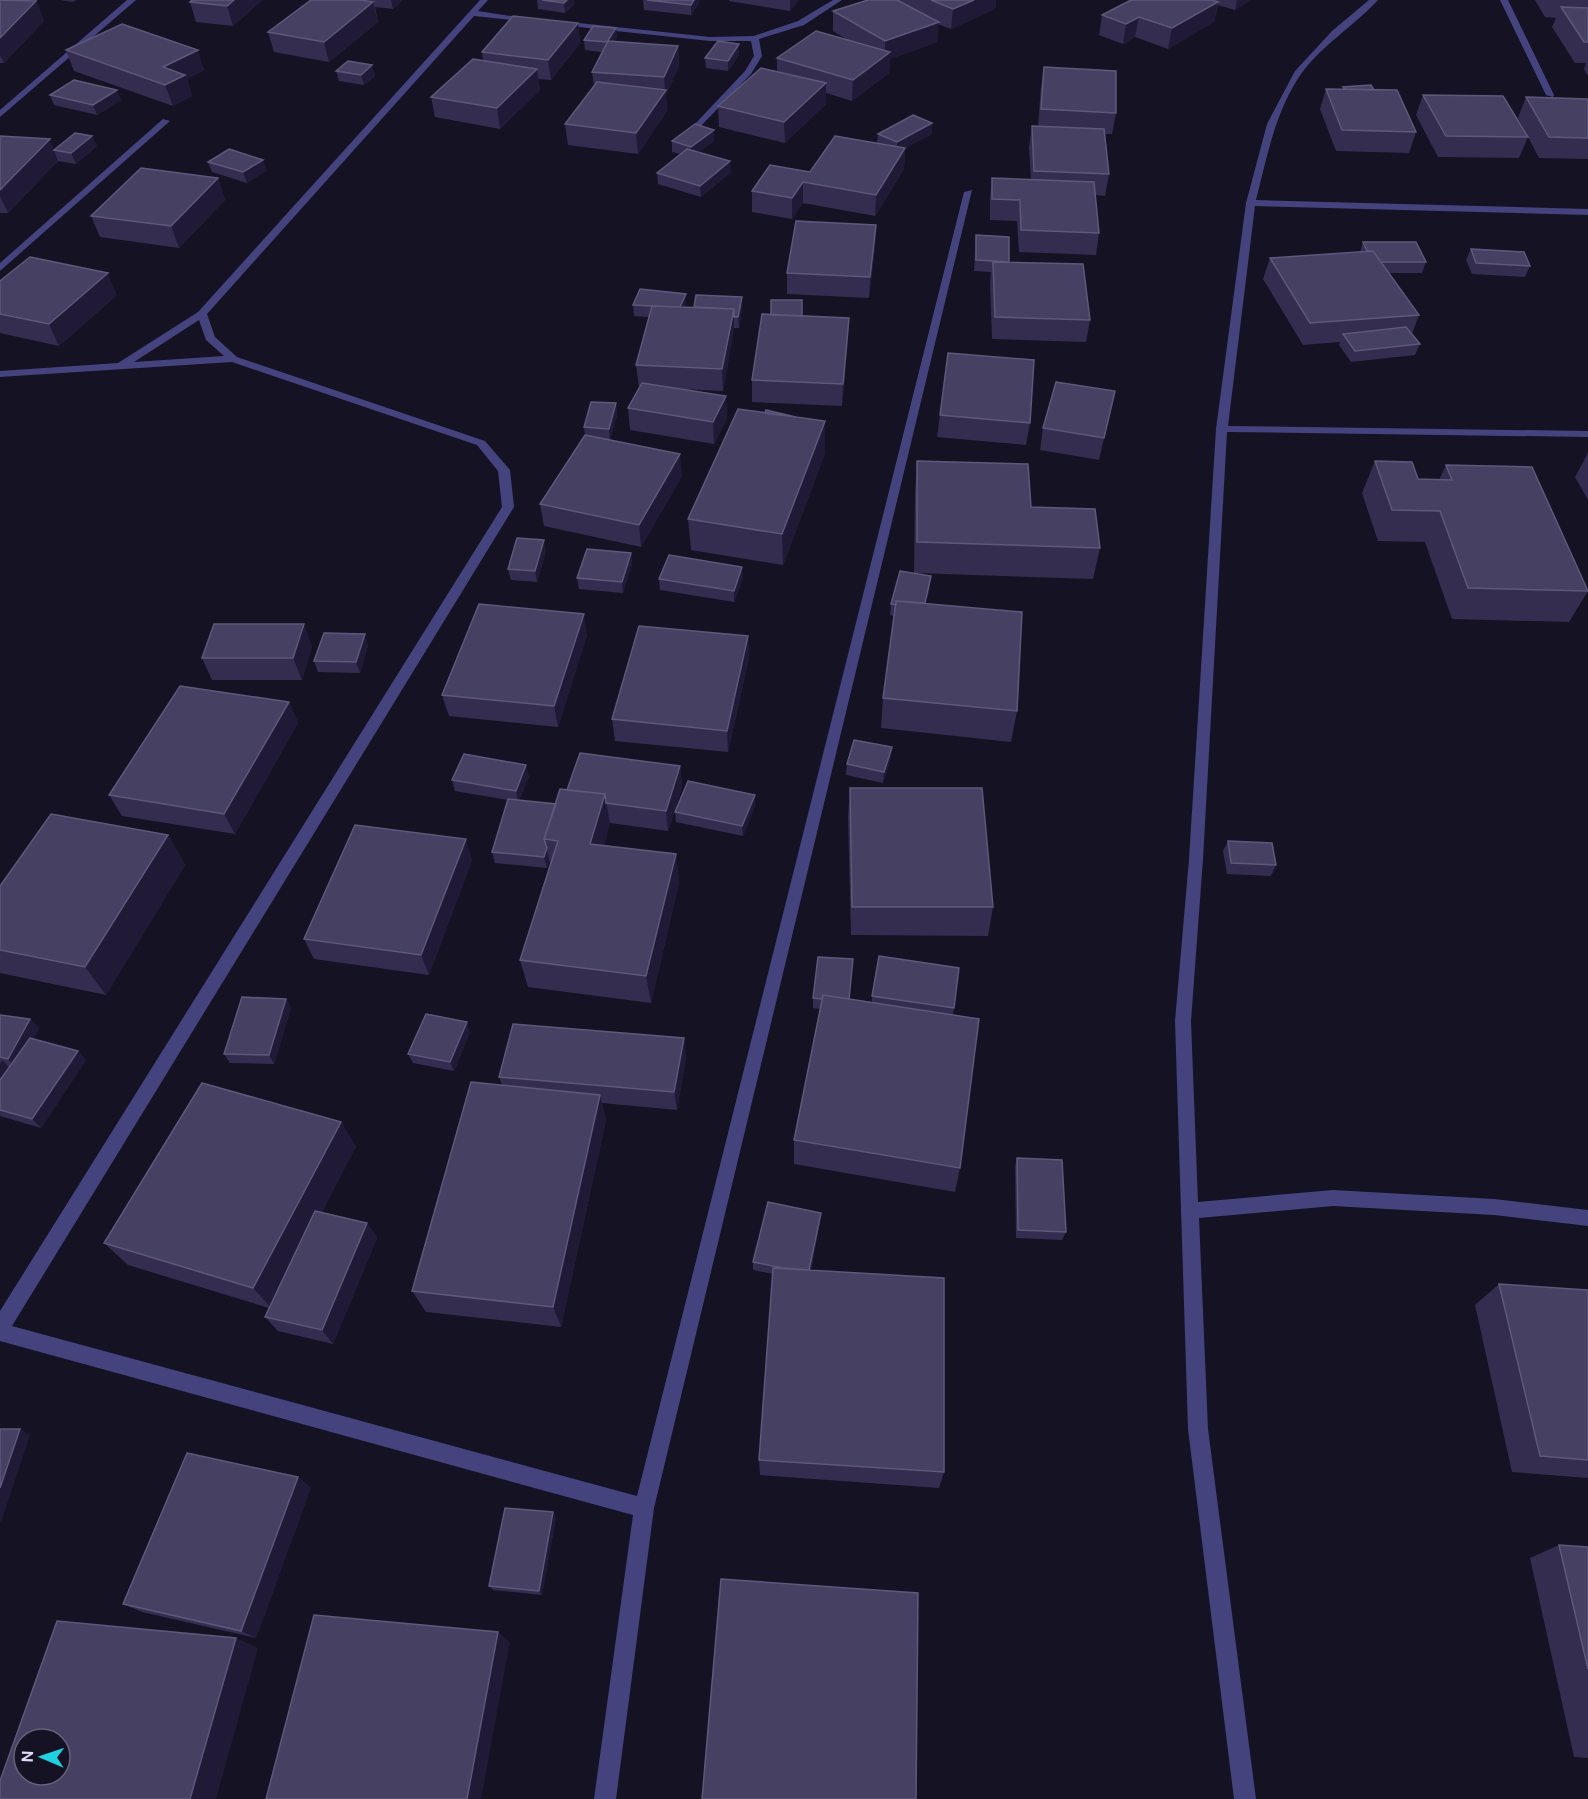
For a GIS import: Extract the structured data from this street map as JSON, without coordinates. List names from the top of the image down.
{
  "north": "left"
}
